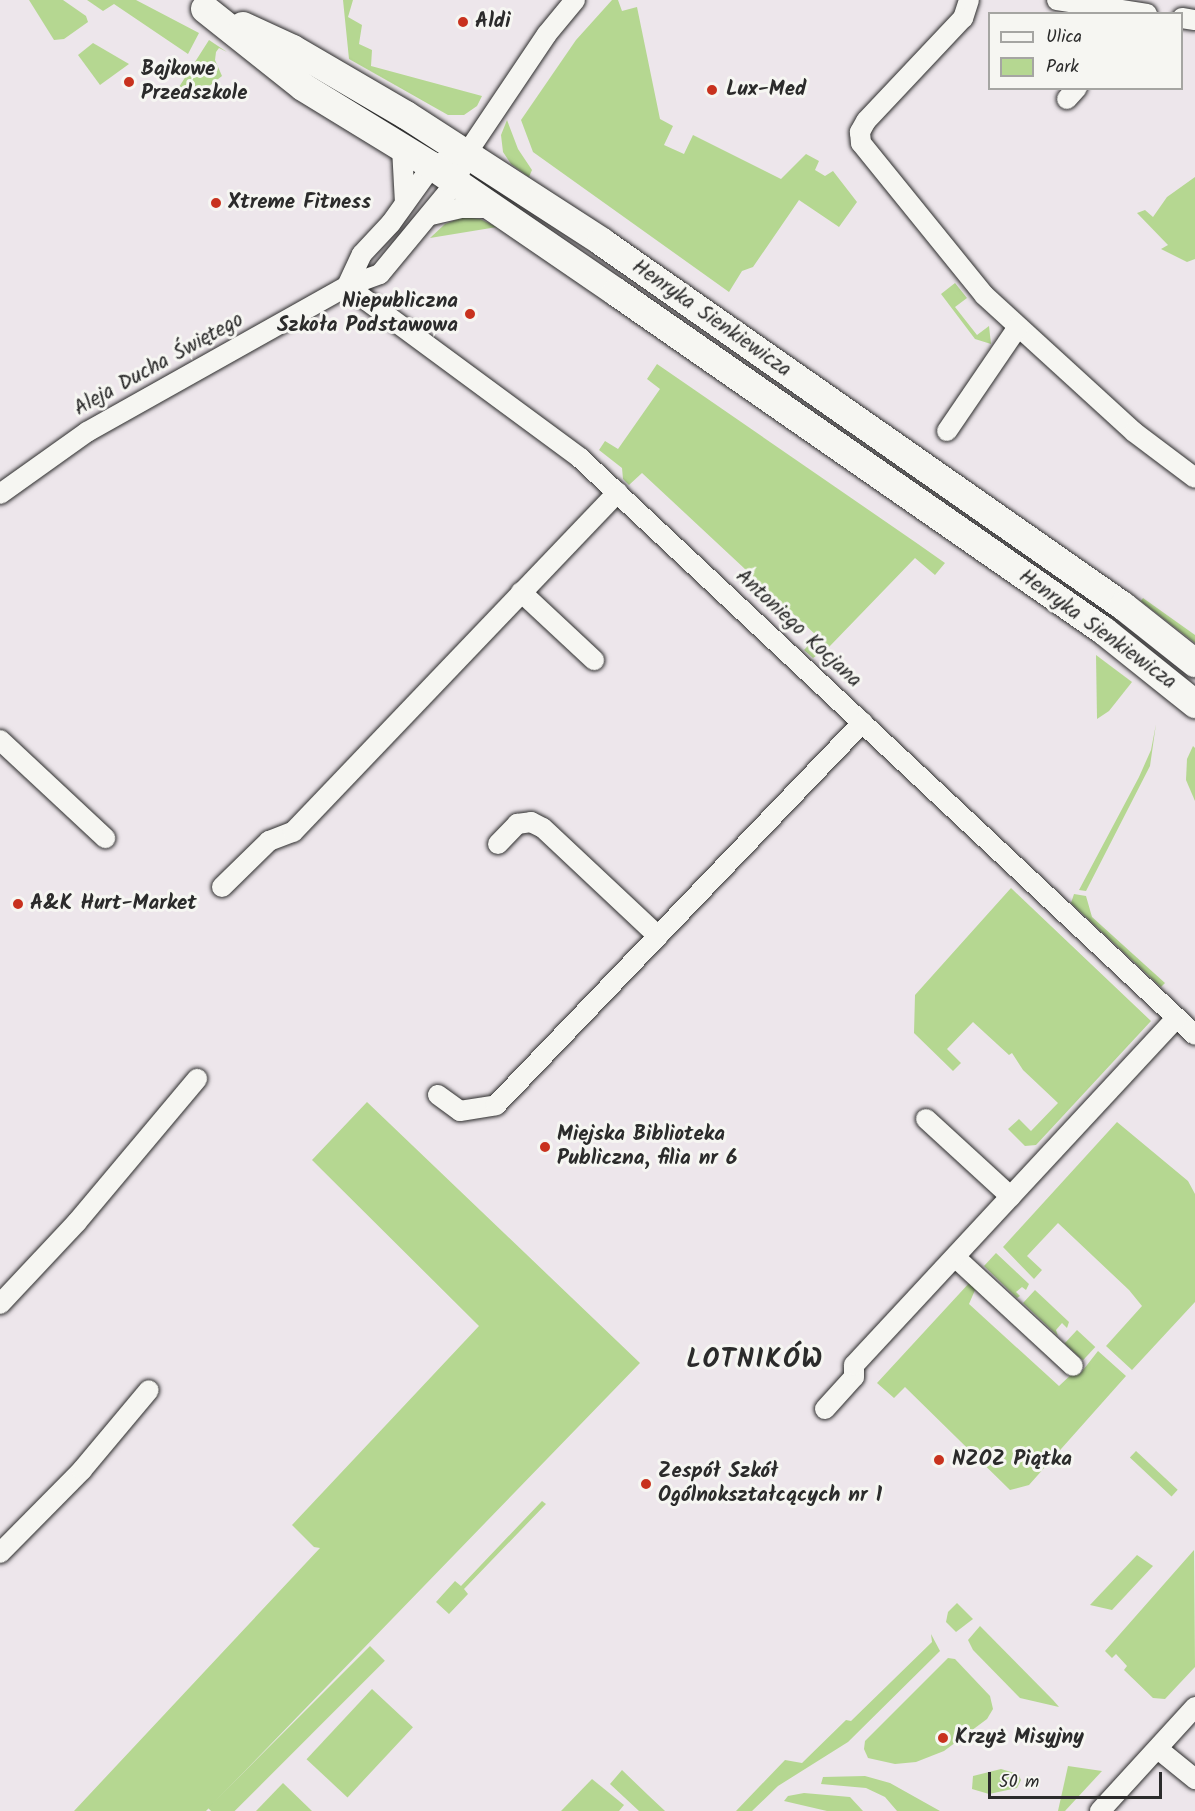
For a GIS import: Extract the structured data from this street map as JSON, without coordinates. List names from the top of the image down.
{
  "streets": {
    "street": ["Henryka Sienkiewicza", "Aleja Ducha Świętego", "Antoniego Kocjana"]
  },
  "crossings": [
    ["Henryka Sienkiewicza", "Aleja Ducha Świętego"],
    ["Aleja Ducha Świętego", "Antoniego Kocjana"]
  ],
  "districts": ["LOTNIKÓW"],
  "places": [
    "Aldi",
    "Bajkowe Przedszkole",
    "Lux-Med",
    "Xtreme Fitness",
    "Niepubliczna Szkoła Podstawowa",
    "A&K Hurt-Market",
    "Miejska Biblioteka Publiczna, filia nr 6",
    "NZOZ Piątka",
    "Zespół Szkół Ogólnokształcących nr 1",
    "Krzyż Misyjny"
  ],
  "legend": ["Ulica", "Park"],
  "scale_bar": "50 m"
}
